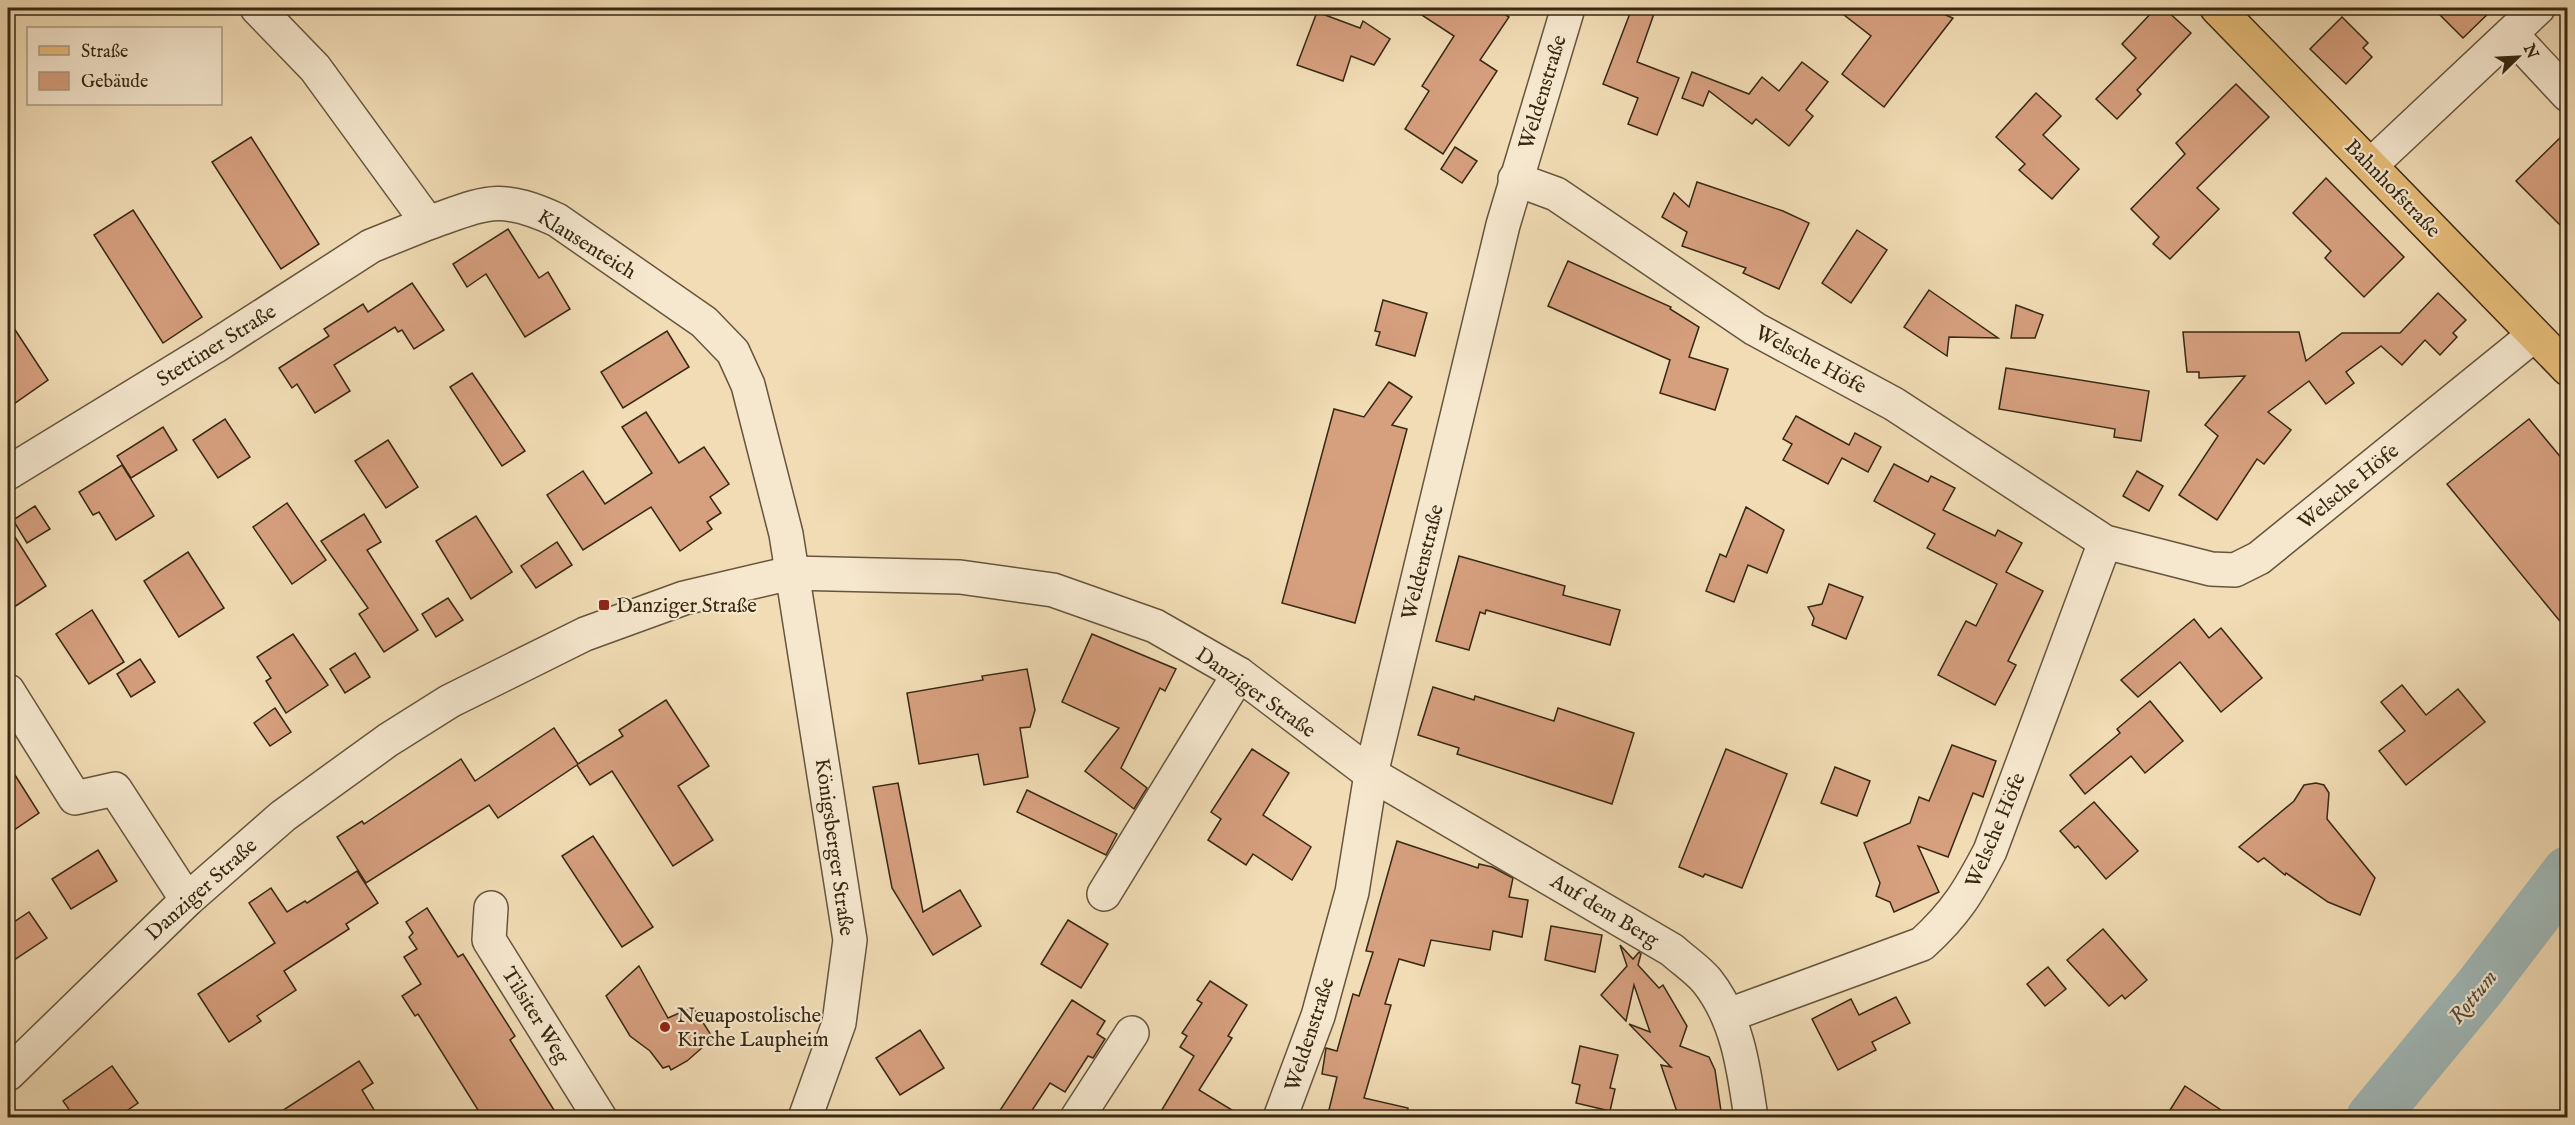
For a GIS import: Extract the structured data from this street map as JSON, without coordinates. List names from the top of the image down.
{
  "streets": {
    "main road": ["Bahnhofstraße"],
    "street": [
      "Weldenstraße",
      "Klausenteich",
      "Stettiner Straße",
      "Welsche Höfe",
      "Danziger Straße",
      "Königsberger Straße",
      "Auf dem Berg",
      "Tilsiter Weg"
    ]
  },
  "crossings": [
    ["Weldenstraße", "Welsche Höfe"],
    ["Weldenstraße", "Danziger Straße"],
    ["Weldenstraße", "Auf dem Berg"],
    ["Bahnhofstraße", "Welsche Höfe"],
    ["Klausenteich", "Stettiner Straße"],
    ["Klausenteich", "Danziger Straße"],
    ["Klausenteich", "Königsberger Straße"],
    ["Welsche Höfe", "Auf dem Berg"],
    ["Danziger Straße", "Königsberger Straße"],
    ["Danziger Straße", "Auf dem Berg"]
  ],
  "water": ["Rottum"],
  "places": {
    "transit": ["Danziger Straße"],
    "other": ["Neuapostolische Kirche Laupheim"]
  },
  "legend": ["Straße", "Gebäude"],
  "north": "top right"
}
